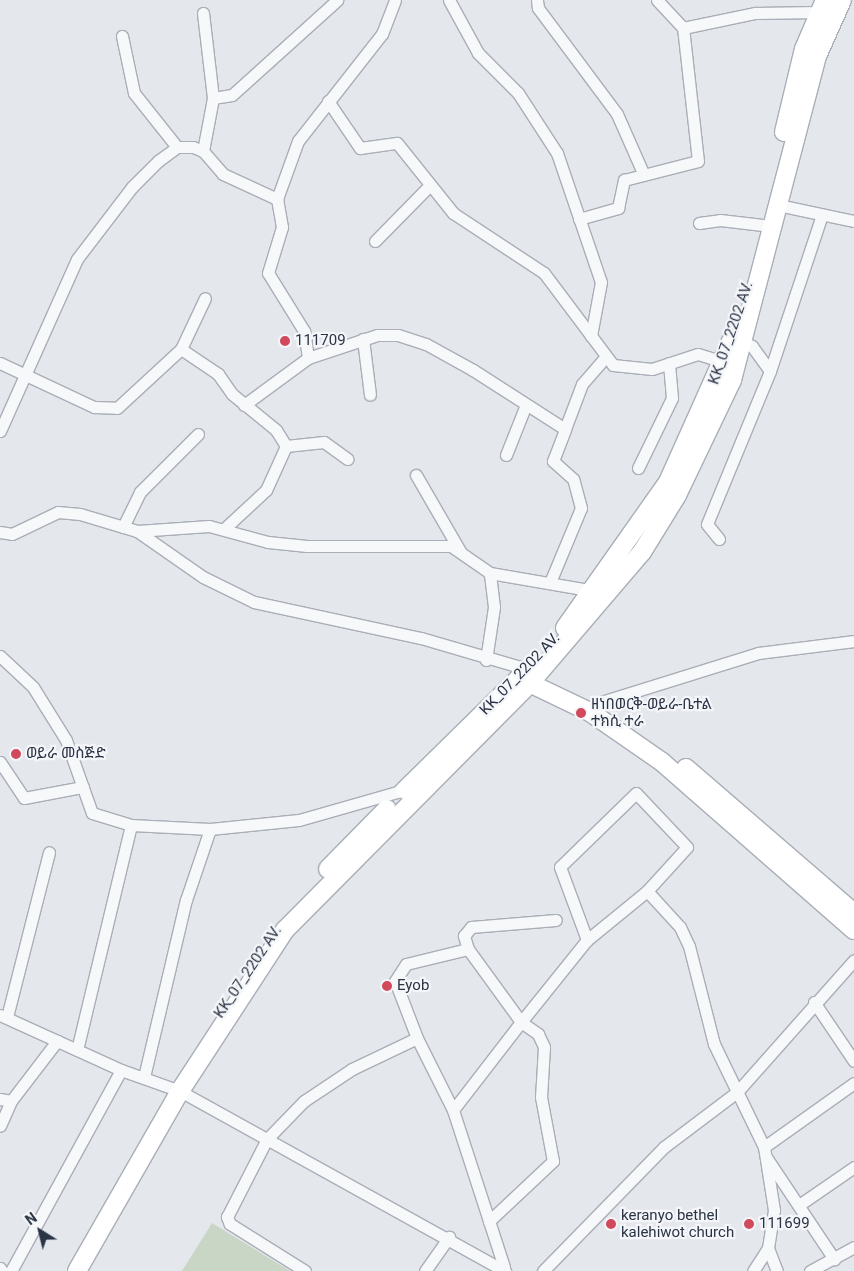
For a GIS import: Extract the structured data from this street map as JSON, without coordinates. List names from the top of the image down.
{
  "streets": {
    "main road": ["KK_07_2202 AV."]
  },
  "places": [
    "111709",
    "ዘነበወርቅ-ወይራ-ቤተል ተክሲ ተራ",
    "ወይራ መስጅድ",
    "Eyob",
    "keranyo bethel kalehiwot church",
    "111699"
  ],
  "north": "top left"
}
